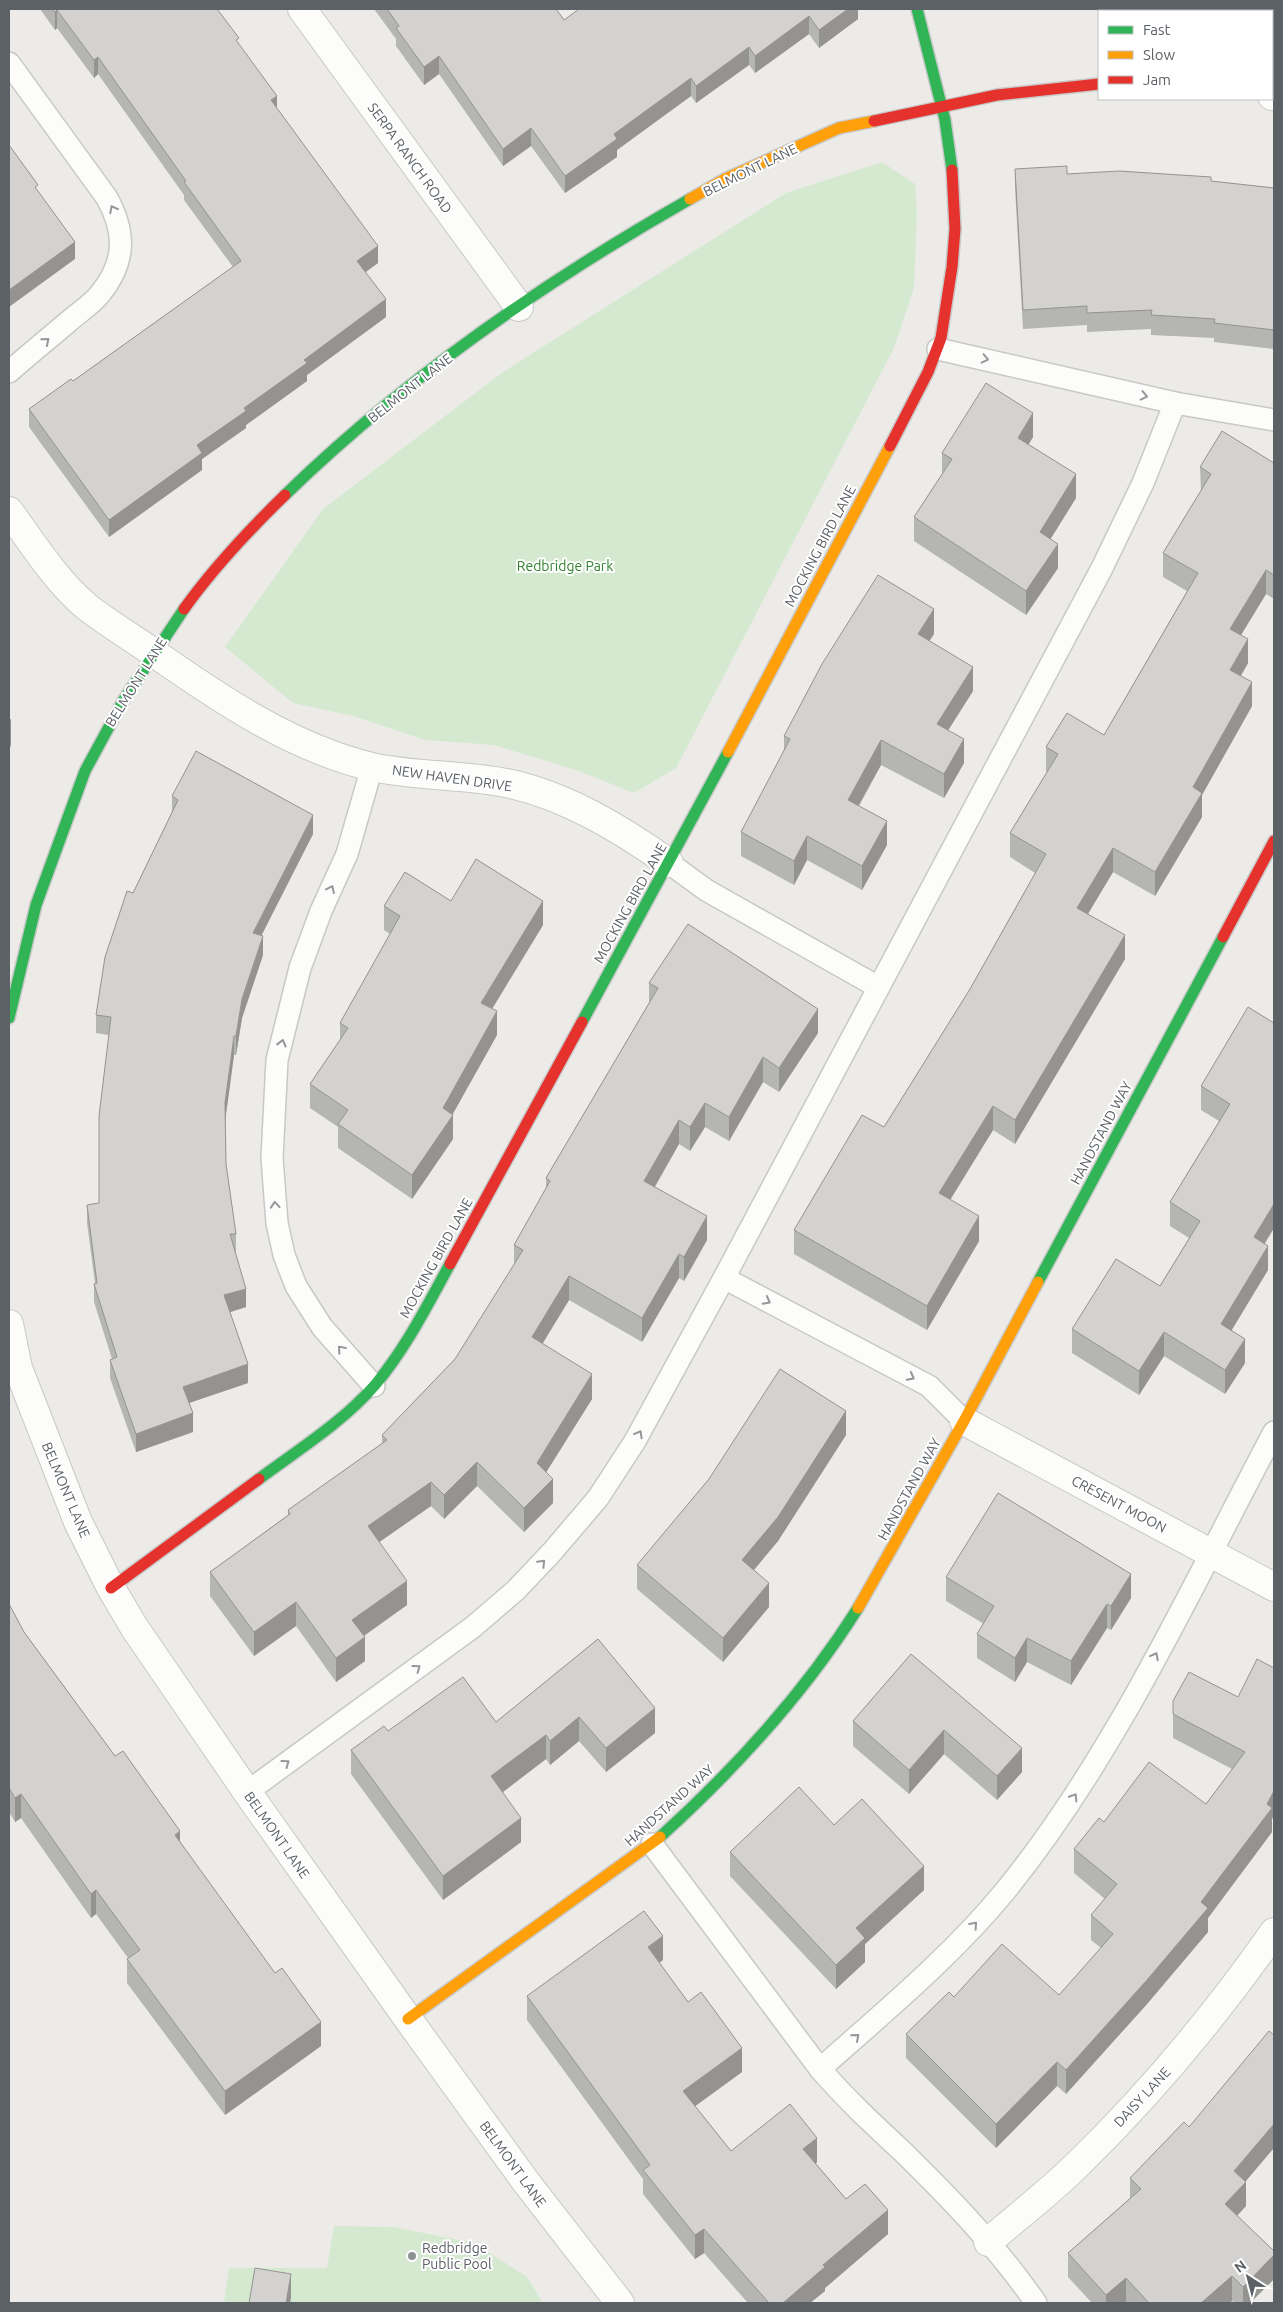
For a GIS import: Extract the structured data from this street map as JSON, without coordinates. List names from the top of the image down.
{
  "streets": {
    "street": [
      "SERPA RANCH ROAD",
      "BELMONT LANE",
      "MOCKING BIRD LANE",
      "NEW HAVEN DRIVE",
      "HANDSTAND WAY",
      "CRESENT MOON",
      "DAISY LANE"
    ]
  },
  "crossings": [
    ["SERPA RANCH ROAD", "BELMONT LANE"],
    ["BELMONT LANE", "MOCKING BIRD LANE"],
    ["BELMONT LANE", "NEW HAVEN DRIVE"],
    ["BELMONT LANE", "HANDSTAND WAY"],
    ["MOCKING BIRD LANE", "NEW HAVEN DRIVE"],
    ["HANDSTAND WAY", "CRESENT MOON"]
  ],
  "parks": ["Redbridge Park"],
  "places": ["Redbridge Public Pool"],
  "legend": ["Fast", "Slow", "Jam"],
  "north": "top left"
}
